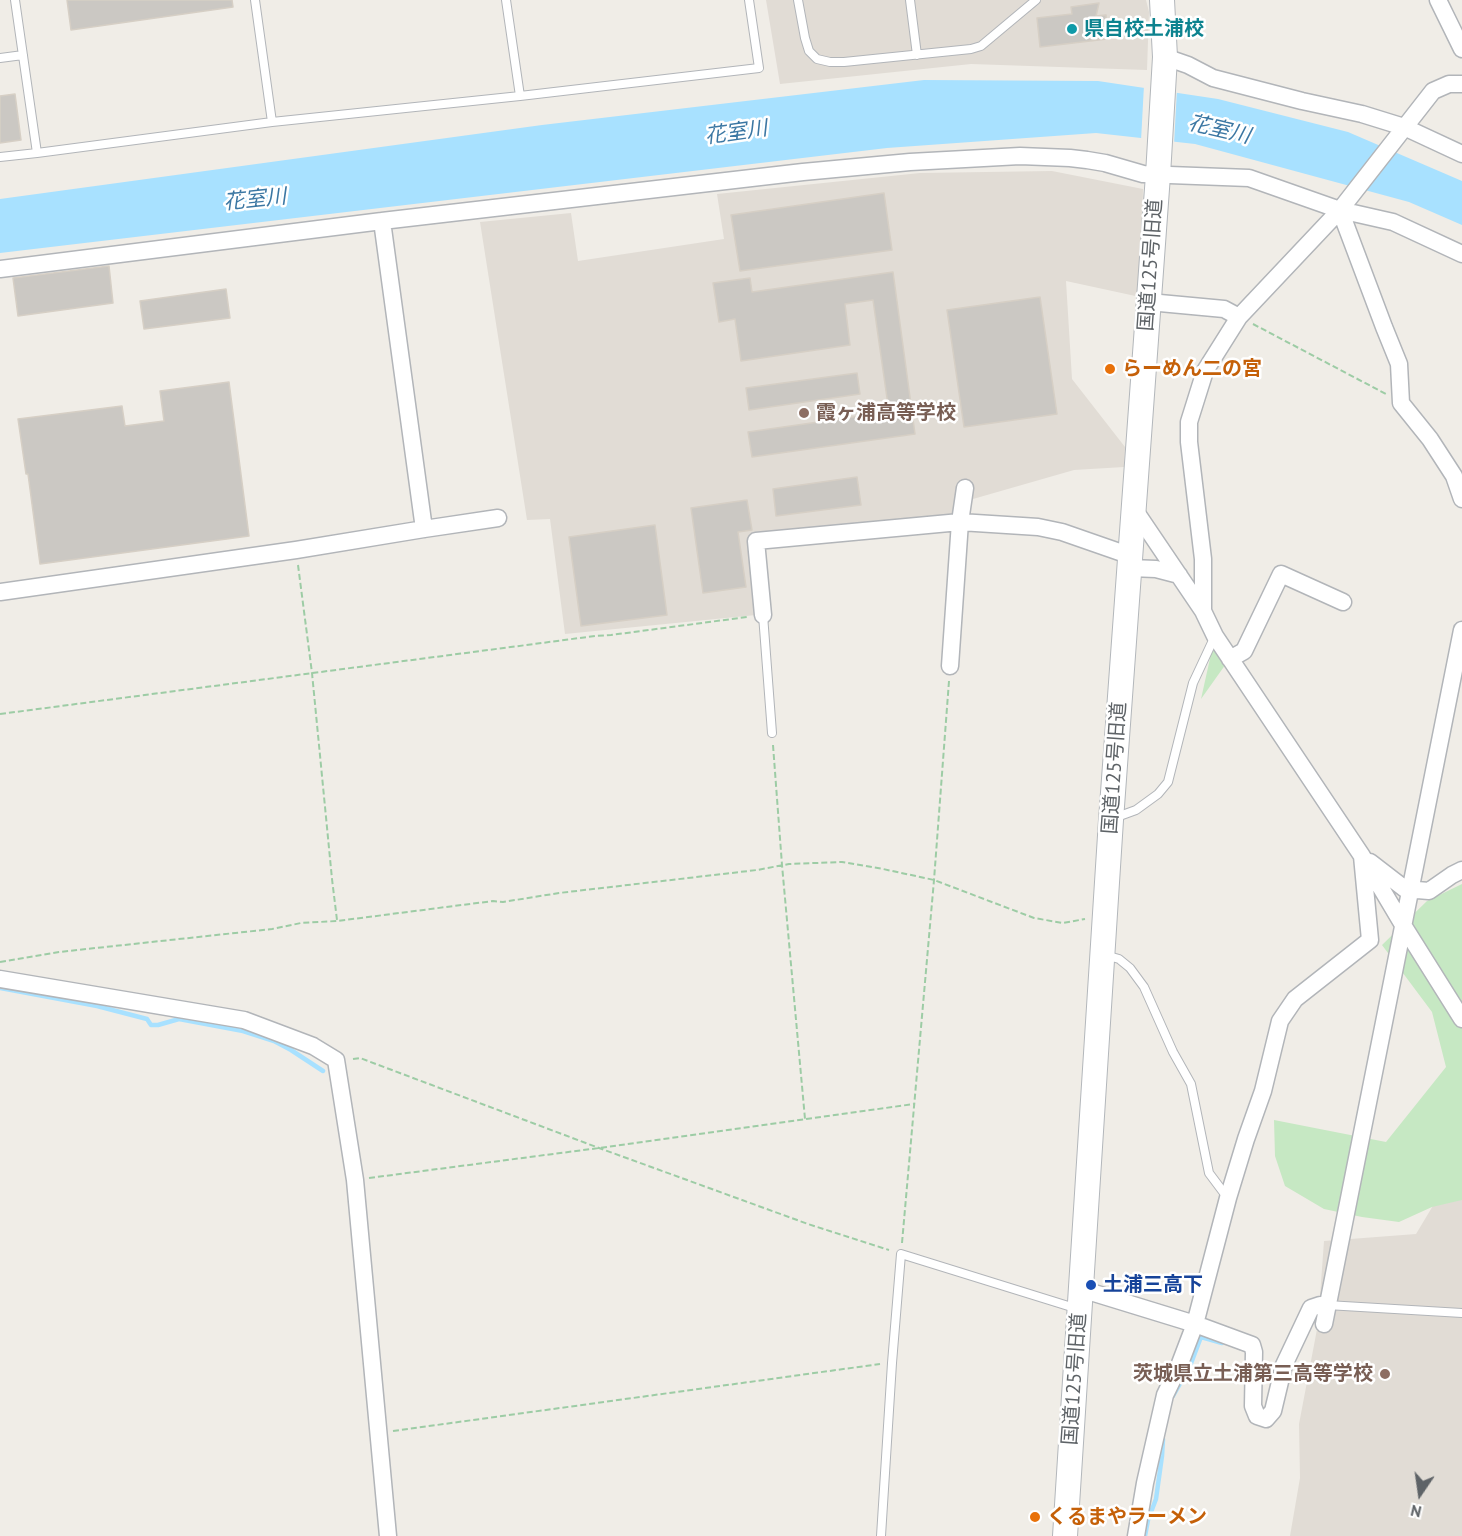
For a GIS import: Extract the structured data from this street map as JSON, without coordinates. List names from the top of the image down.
{
  "streets": {
    "street": ["国道125号旧道"]
  },
  "water": ["花室川"],
  "places": [
    "県自校土浦校",
    "らーめん二の宮",
    "霞ヶ浦高等学校",
    "土浦三高下",
    "茨城県立土浦第三高等学校",
    "くるまやラーメン"
  ],
  "north": "bottom"
}
